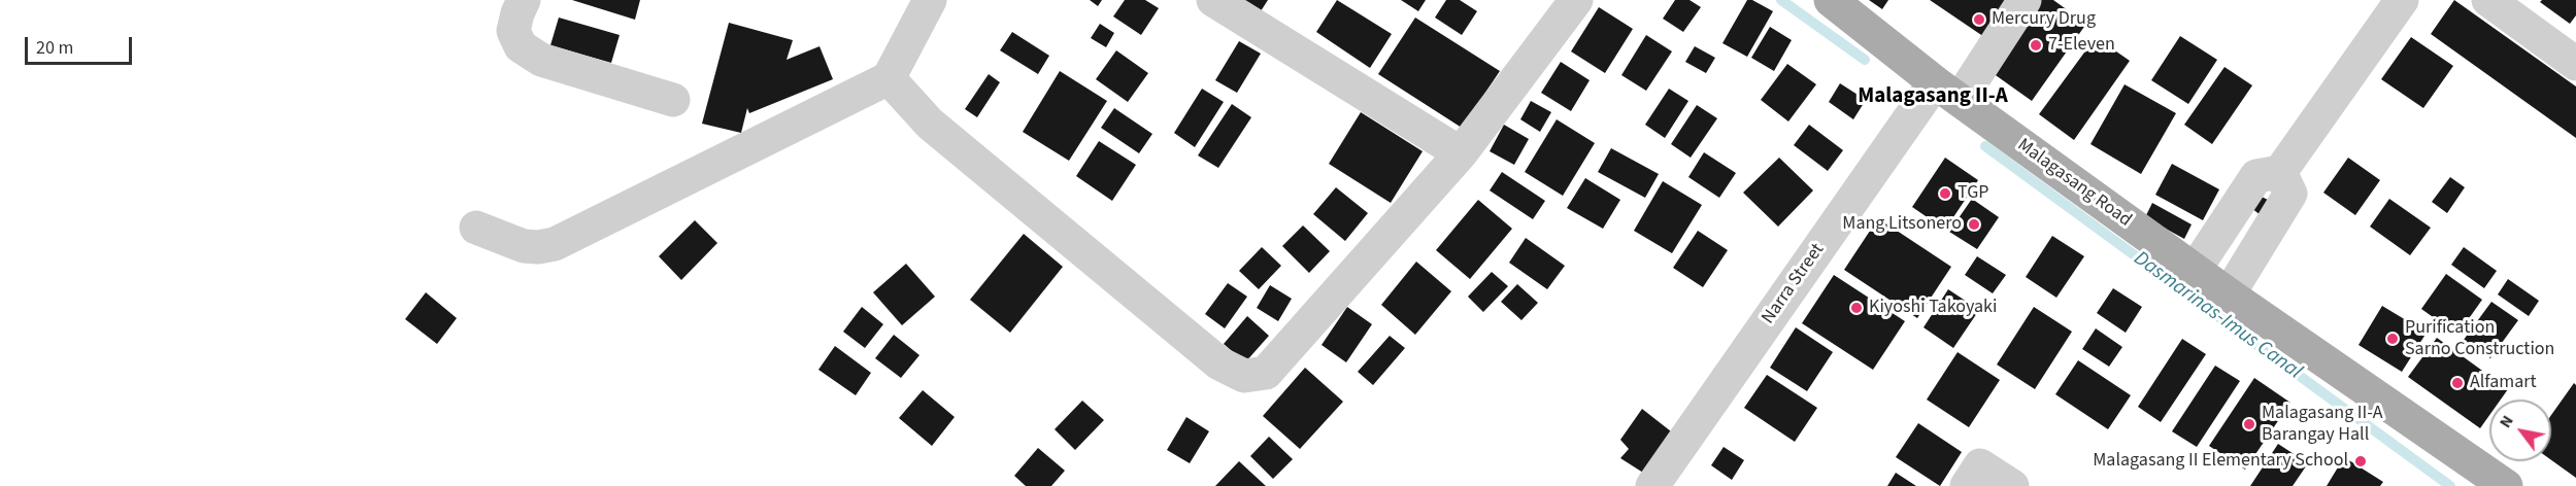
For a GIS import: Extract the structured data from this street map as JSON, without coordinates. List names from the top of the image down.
{
  "streets": {
    "main road": ["Malagasang Road"],
    "street": ["Narra Street"]
  },
  "crossings": [
    ["Malagasang Road", "Narra Street"]
  ],
  "districts": ["Malagasang II-A"],
  "water": ["Dasmarinas-Imus Canal"],
  "places": [
    "Mercury Drug",
    "7-Eleven",
    "TGP",
    "Mang Litsonero",
    "Kiyoshi Takoyaki",
    "Purification Sarno Construction",
    "Alfamart",
    "Malagasang II-A Barangay Hall",
    "Malagasang II Elementary School"
  ],
  "scale_bar": "20 m",
  "north": "top left"
}
